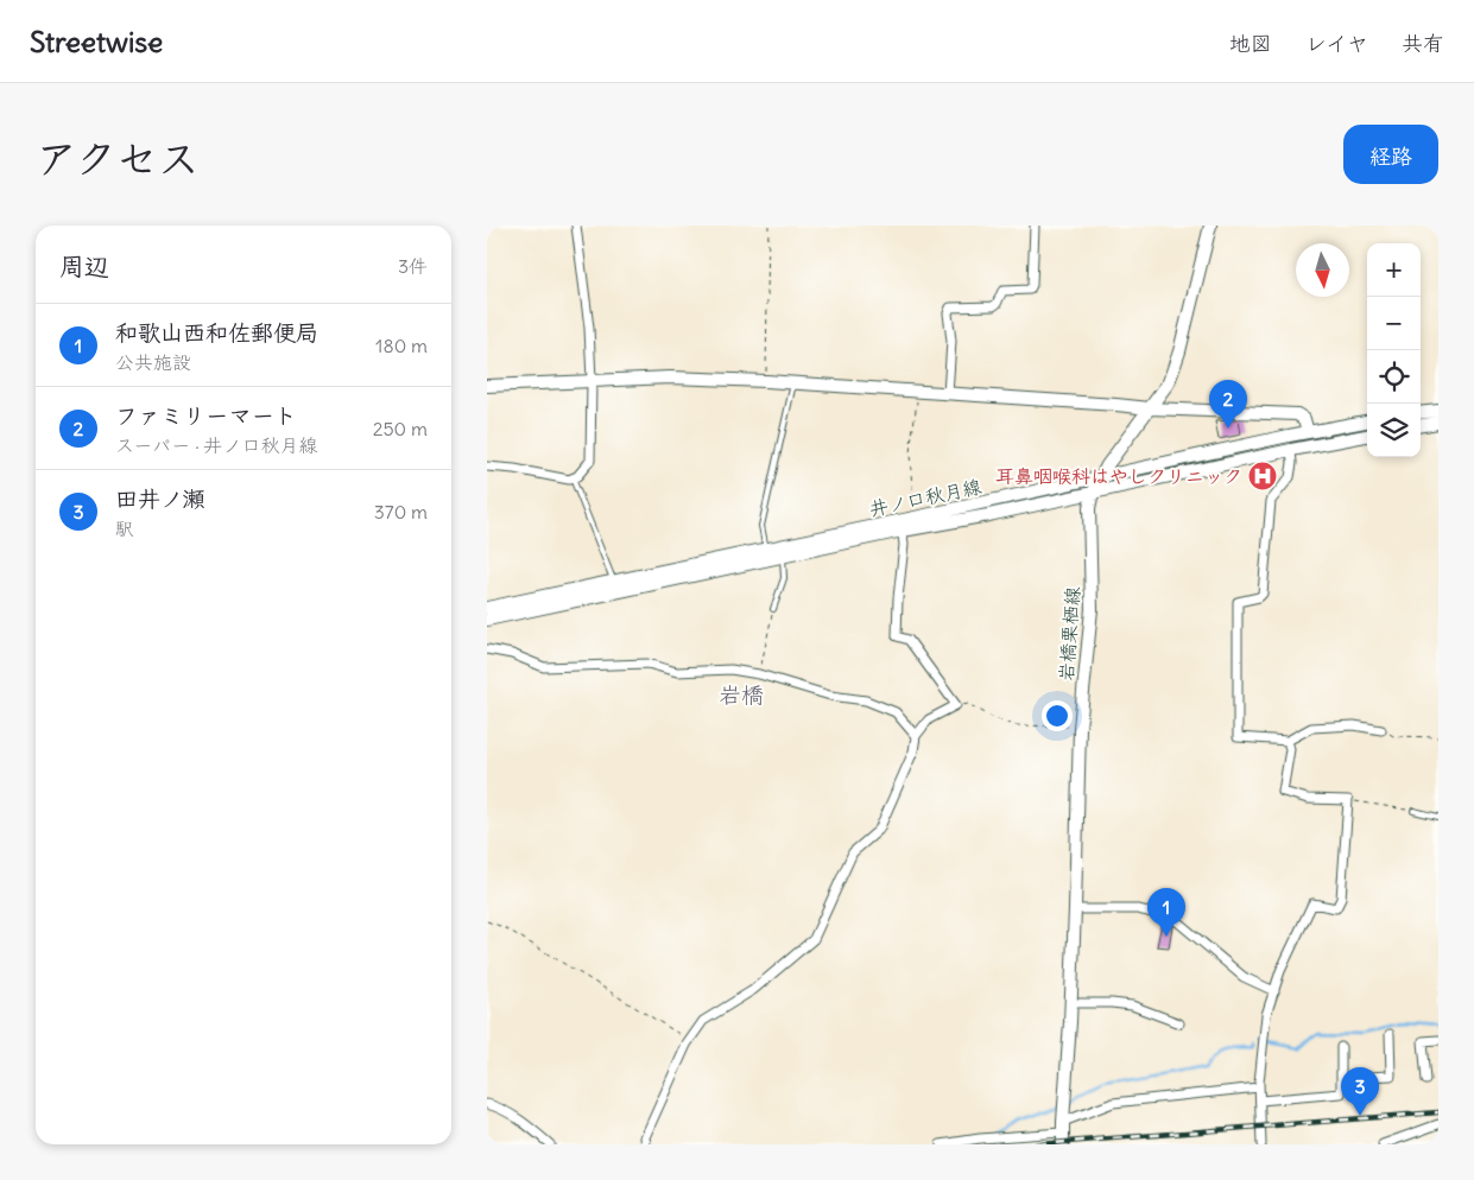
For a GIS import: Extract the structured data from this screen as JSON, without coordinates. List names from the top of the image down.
{
  "streets": {
    "main road": ["井ノ口秋月線", "岩橋栗栖線"]
  },
  "crossings": [
    ["井ノ口秋月線", "岩橋栗栖線"]
  ],
  "districts": ["岩橋"],
  "places": {
    "hospital": ["耳鼻咽喉科はやしクリニック"]
  },
  "north": "bottom",
  "page": {
    "header": "Streetwise",
    "nav": ["地図", "レイヤ", "共有"],
    "title": "アクセス",
    "buttons": "経路",
    "heading": ["周辺", "3件"],
    "map_buttons": ["+", "−"],
    "list": [
      {
        "mark": "1",
        "name": "和歌山西和佐郵便局",
        "note": "公共施設",
        "value": "180 m"
      },
      {
        "mark": "2",
        "name": "ファミリーマート",
        "note": "スーパー · 井ノ口秋月線",
        "value": "250 m"
      },
      {
        "mark": "3",
        "name": "田井ノ瀬",
        "note": "駅",
        "value": "370 m"
      }
    ],
    "pins": ["2", "1", "3"]
  }
}
